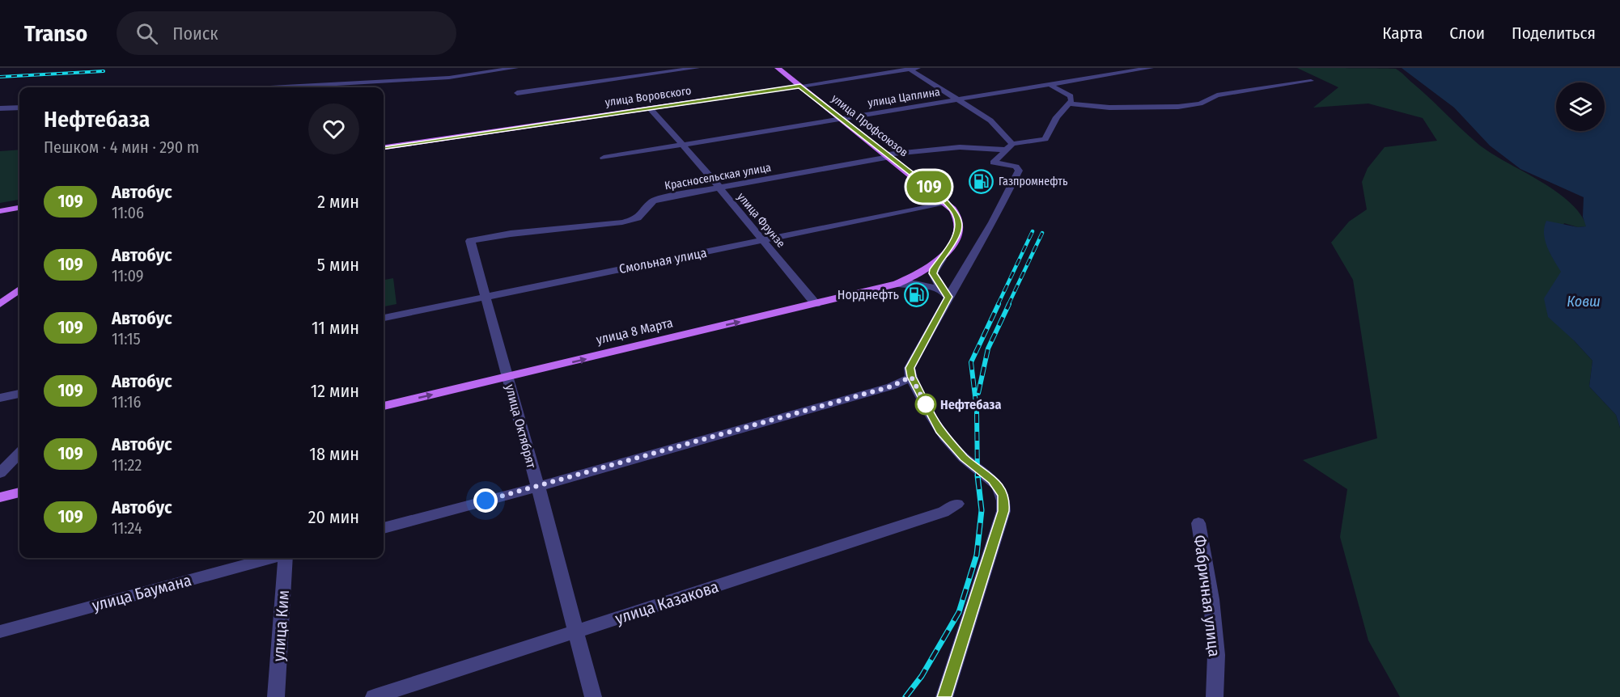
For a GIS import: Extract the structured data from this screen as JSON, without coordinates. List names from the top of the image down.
{
  "streets": {
    "main road": ["улица Воровского", "улица Профсоюзов", "улица 8 Марта"],
    "street": [
      "улица Цаплина",
      "Красносельская улица",
      "улица Фрунзе",
      "Смольная улица",
      "улица Октябрят",
      "улица Баумана",
      "Фабричная улица",
      "улица Казакова",
      "улица Ким"
    ]
  },
  "crossings": [
    ["улица Воровского", "улица Профсоюзов"],
    ["улица Воровского", "улица Фрунзе"],
    ["улица Цаплина", "улица Профсоюзов"],
    ["улица Цаплина", "улица Фрунзе"],
    ["улица Профсоюзов", "Красносельская улица"],
    ["улица Профсоюзов", "Смольная улица"],
    ["улица Профсоюзов", "улица 8 Марта"],
    ["Красносельская улица", "улица Фрунзе"],
    ["Красносельская улица", "улица Октябрят"],
    ["улица Фрунзе", "Смольная улица"],
    ["улица Фрунзе", "улица 8 Марта"],
    ["Смольная улица", "улица Октябрят"],
    ["улица 8 Марта", "улица Октябрят"],
    ["улица Октябрят", "улица Казакова"]
  ],
  "one_way": ["улица 8 Марта"],
  "water": ["Ковш"],
  "places": {
    "fuel station": ["Газпромнефть", "Норднефть"],
    "other": ["Нефтебаза"]
  },
  "lines": ["bus line 109"],
  "page": {
    "header": "Transo",
    "search": "Поиск",
    "nav": ["Карта", "Слои", "Поделиться"],
    "on_map": "109",
    "heading": ["Нефтебаза", "Пешком · 4 мин · 290 m"],
    "list": [
      {
        "mark": "109",
        "name": "Автобус",
        "note": "11:06",
        "value": "2 мин"
      },
      {
        "mark": "109",
        "name": "Автобус",
        "note": "11:09",
        "value": "5 мин"
      },
      {
        "mark": "109",
        "name": "Автобус",
        "note": "11:15",
        "value": "11 мин"
      },
      {
        "mark": "109",
        "name": "Автобус",
        "note": "11:16",
        "value": "12 мин"
      },
      {
        "mark": "109",
        "name": "Автобус",
        "note": "11:22",
        "value": "18 мин"
      },
      {
        "mark": "109",
        "name": "Автобус",
        "note": "11:24",
        "value": "20 мин"
      }
    ]
  }
}
